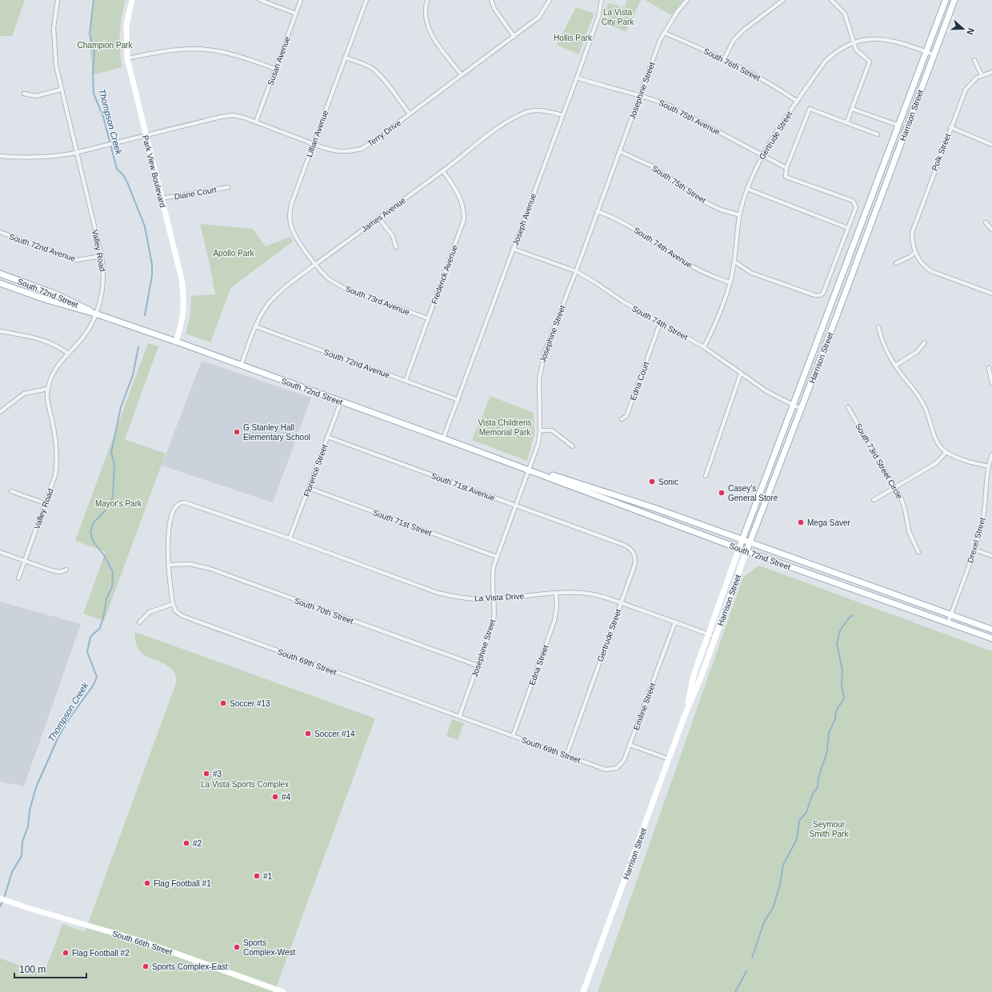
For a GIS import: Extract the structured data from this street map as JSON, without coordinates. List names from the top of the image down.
{
  "streets": {
    "main road": [
      "Harrison Street",
      "Park View Boulevard",
      "South 72nd Street",
      "South 66th Street"
    ],
    "street": [
      "Susan Avenue",
      "South 76th Street",
      "Josephine Street",
      "South 75th Avenue",
      "Terry Drive",
      "Lillian Avenue",
      "Gertrude Street",
      "Polk Street",
      "South 75th Street",
      "Diane Court",
      "James Avenue",
      "Joseph Avenue",
      "South 72nd Avenue",
      "South 74th Avenue",
      "Valley Road",
      "Frederick Avenue",
      "South 73rd Avenue",
      "South 74th Street",
      "Edna Court",
      "South 73rd Street Circle",
      "Florence Street",
      "South 71st Avenue",
      "South 71st Street",
      "Drexel Street",
      "La Vista Drive",
      "South 70th Street",
      "South 69th Street",
      "Edna Street",
      "Emiline Street"
    ]
  },
  "crossings": [
    ["Susan Avenue", "Terry Drive"],
    ["South 76th Street", "Josephine Street"],
    ["South 76th Street", "Gertrude Street"],
    ["Josephine Street", "South 75th Avenue"],
    ["Josephine Street", "South 75th Street"],
    ["Josephine Street", "South 74th Avenue"],
    ["Josephine Street", "South 72nd Street"],
    ["Josephine Street", "South 74th Street"],
    ["Josephine Street", "South 71st Avenue"],
    ["Josephine Street", "South 71st Street"],
    ["Josephine Street", "La Vista Drive"],
    ["Josephine Street", "South 70th Street"],
    ["Josephine Street", "South 69th Street"],
    ["Harrison Street", "Gertrude Street"],
    ["Harrison Street", "South 72nd Street"],
    ["Harrison Street", "South 74th Street"],
    ["Harrison Street", "La Vista Drive"],
    ["South 75th Avenue", "Gertrude Street"],
    ["South 75th Avenue", "Joseph Avenue"],
    ["Terry Drive", "Lillian Avenue"],
    ["Terry Drive", "Park View Boulevard"],
    ["Lillian Avenue", "James Avenue"],
    ["Lillian Avenue", "South 73rd Avenue"],
    ["Gertrude Street", "South 75th Street"],
    ["Gertrude Street", "South 74th Avenue"],
    ["Gertrude Street", "South 74th Street"],
    ["Gertrude Street", "South 71st Avenue"],
    ["Gertrude Street", "La Vista Drive"],
    ["Gertrude Street", "South 69th Street"],
    ["Park View Boulevard", "Diane Court"],
    ["Park View Boulevard", "South 72nd Street"],
    ["James Avenue", "Joseph Avenue"],
    ["James Avenue", "South 72nd Avenue"],
    ["James Avenue", "Frederick Avenue"],
    ["James Avenue", "South 72nd Street"],
    ["James Avenue", "South 73rd Avenue"],
    ["Joseph Avenue", "South 72nd Avenue"],
    ["Joseph Avenue", "South 72nd Street"],
    ["Joseph Avenue", "South 74th Street"],
    ["South 72nd Avenue", "Valley Road"],
    ["South 72nd Avenue", "Frederick Avenue"],
    ["Valley Road", "South 72nd Street"],
    ["Frederick Avenue", "South 73rd Avenue"],
    ["South 72nd Street", "Florence Street"],
    ["South 72nd Street", "Drexel Street"],
    ["South 74th Street", "Edna Court"],
    ["Florence Street", "South 71st Avenue"],
    ["Florence Street", "South 71st Street"],
    ["Florence Street", "La Vista Drive"],
    ["La Vista Drive", "South 69th Street"],
    ["La Vista Drive", "Edna Street"],
    ["La Vista Drive", "Emiline Street"],
    ["South 70th Street", "South 69th Street"],
    ["South 69th Street", "Edna Street"],
    ["South 69th Street", "Emiline Street"]
  ],
  "water": ["Thompson Creek"],
  "parks": [
    "La Vista City Park",
    "Hollis Park",
    "Champion Park",
    "Apollo Park",
    "Vista Childrens Memorial Park",
    "Mayor's Park",
    "La Vista Sports Complex",
    "Seymour Smith Park"
  ],
  "places": [
    "G Stanley Hall Elementary School",
    "Sonic",
    "Casey's General Store",
    "Mega Saver",
    "Soccer #13",
    "Soccer #14",
    "#3",
    "#4",
    "#2",
    "#1",
    "Flag Football #1",
    "Sports Complex-West",
    "Flag Football #2",
    "Sports Complex-East"
  ],
  "scale_bar": "100 m",
  "north": "right"
}
